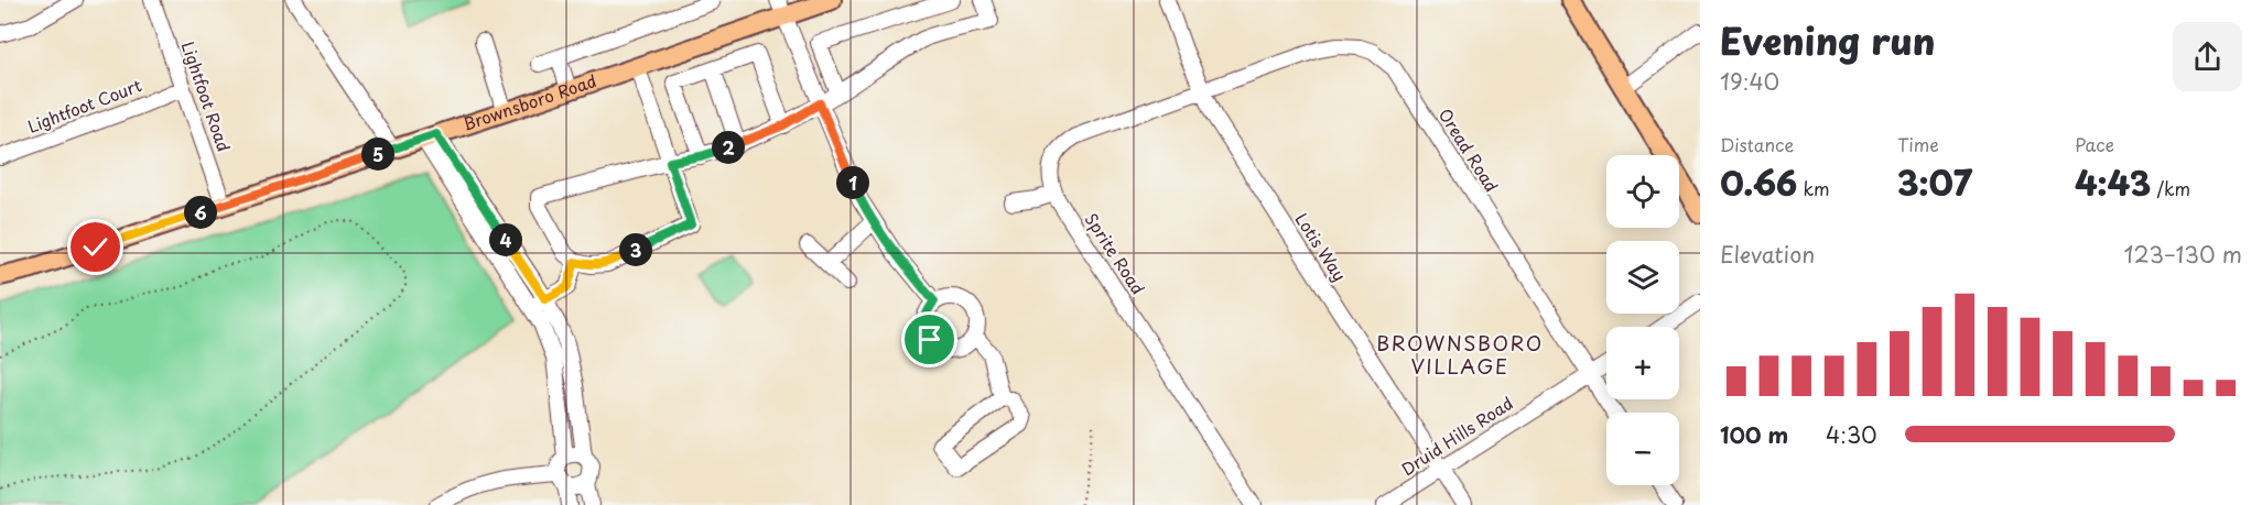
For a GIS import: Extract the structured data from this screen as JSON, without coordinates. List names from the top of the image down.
{
  "streets": {
    "main road": ["Brownsboro Road"],
    "street": [
      "Lightfoot Road",
      "Lightfoot Court",
      "Oread Road",
      "Lotis Way",
      "Sprite Road",
      "Druid Hills Road"
    ]
  },
  "crossings": [
    ["Lightfoot Road", "Brownsboro Road"],
    ["Lightfoot Road", "Lightfoot Court"],
    ["Oread Road", "Lotis Way"],
    ["Oread Road", "Sprite Road"],
    ["Oread Road", "Druid Hills Road"],
    ["Lotis Way", "Sprite Road"],
    ["Lotis Way", "Druid Hills Road"]
  ],
  "districts": ["BROWNSBORO VILLAGE"],
  "page": {
    "heading": ["Evening run", "19:40"],
    "stats": [
      ["Distance", "0.66 km"],
      ["Time", "3:07"],
      ["Pace", "4:43 /km"]
    ],
    "pins": [
      "2",
      "5",
      "1",
      "6",
      "4",
      "3"
    ],
    "map_buttons": ["+", "−"],
    "chart": ["Elevation", "123–130 m"],
    "list": [
      {
        "name": "100 m",
        "note": "4:30"
      }
    ]
  }
}
